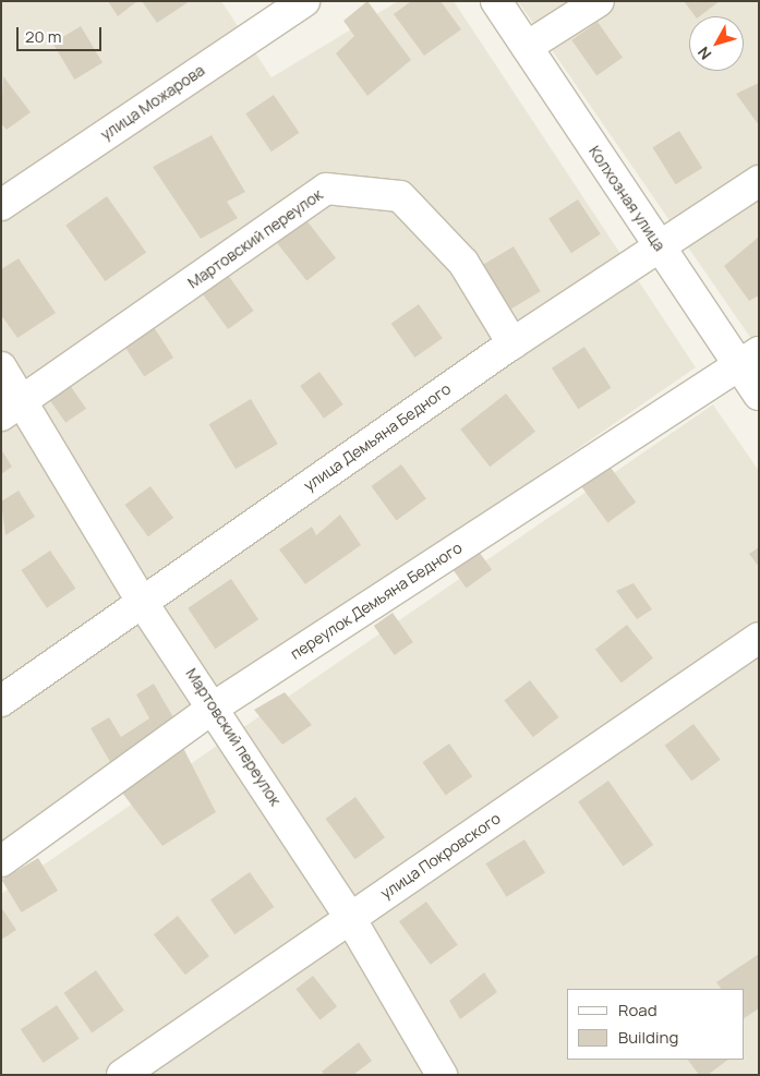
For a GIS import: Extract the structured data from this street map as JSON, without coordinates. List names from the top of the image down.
{
  "streets": {
    "street": [
      "улица Можарова",
      "Колхозная улица",
      "Мартовский переулок",
      "улица Демьяна Бедного",
      "переулок Демьяна Бедного",
      "улица Покровского"
    ]
  },
  "crossings": [
    ["Колхозная улица", "улица Демьяна Бедного"],
    ["Колхозная улица", "переулок Демьяна Бедного"],
    ["Мартовский переулок", "улица Демьяна Бедного"],
    ["Мартовский переулок", "переулок Демьяна Бедного"],
    ["Мартовский переулок", "улица Покровского"]
  ],
  "legend": ["Road", "Building"],
  "scale_bar": "20 m",
  "north": "bottom left"
}
